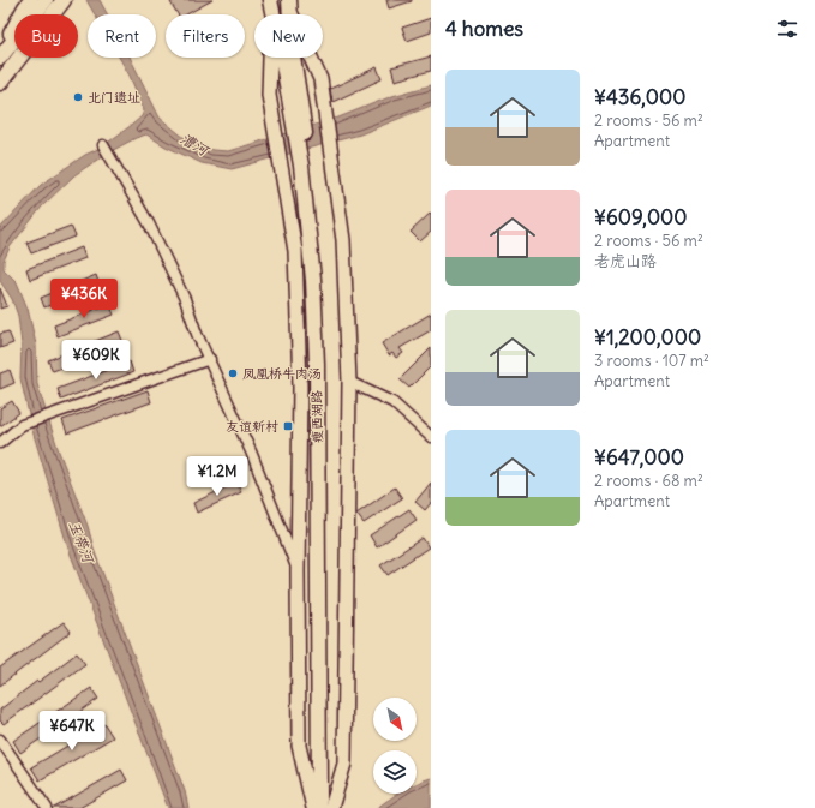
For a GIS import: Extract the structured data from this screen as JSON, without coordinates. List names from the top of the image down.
{
  "streets": {
    "main road": ["瘦西湖路"]
  },
  "water": ["漕河", "玉带河"],
  "places": {
    "other": ["北门遗址", "凤凰桥牛肉汤"],
    "transit": ["友谊新村"]
  },
  "north": "bottom right",
  "page": {
    "heading": "4 homes",
    "chip": [
      "Buy",
      "Rent",
      "Filters",
      "New"
    ],
    "list": [
      {
        "name": "¥436,000",
        "note": "2 rooms · 56 m² · Apartment"
      },
      {
        "name": "¥609,000",
        "note": "2 rooms · 56 m² · 老虎山路"
      },
      {
        "name": "¥1,200,000",
        "note": "3 rooms · 107 m² · Apartment"
      },
      {
        "name": "¥647,000",
        "note": "2 rooms · 68 m² · Apartment"
      }
    ],
    "price": [
      "¥436K",
      "¥609K",
      "¥1.2M",
      "¥647K"
    ]
  }
}
